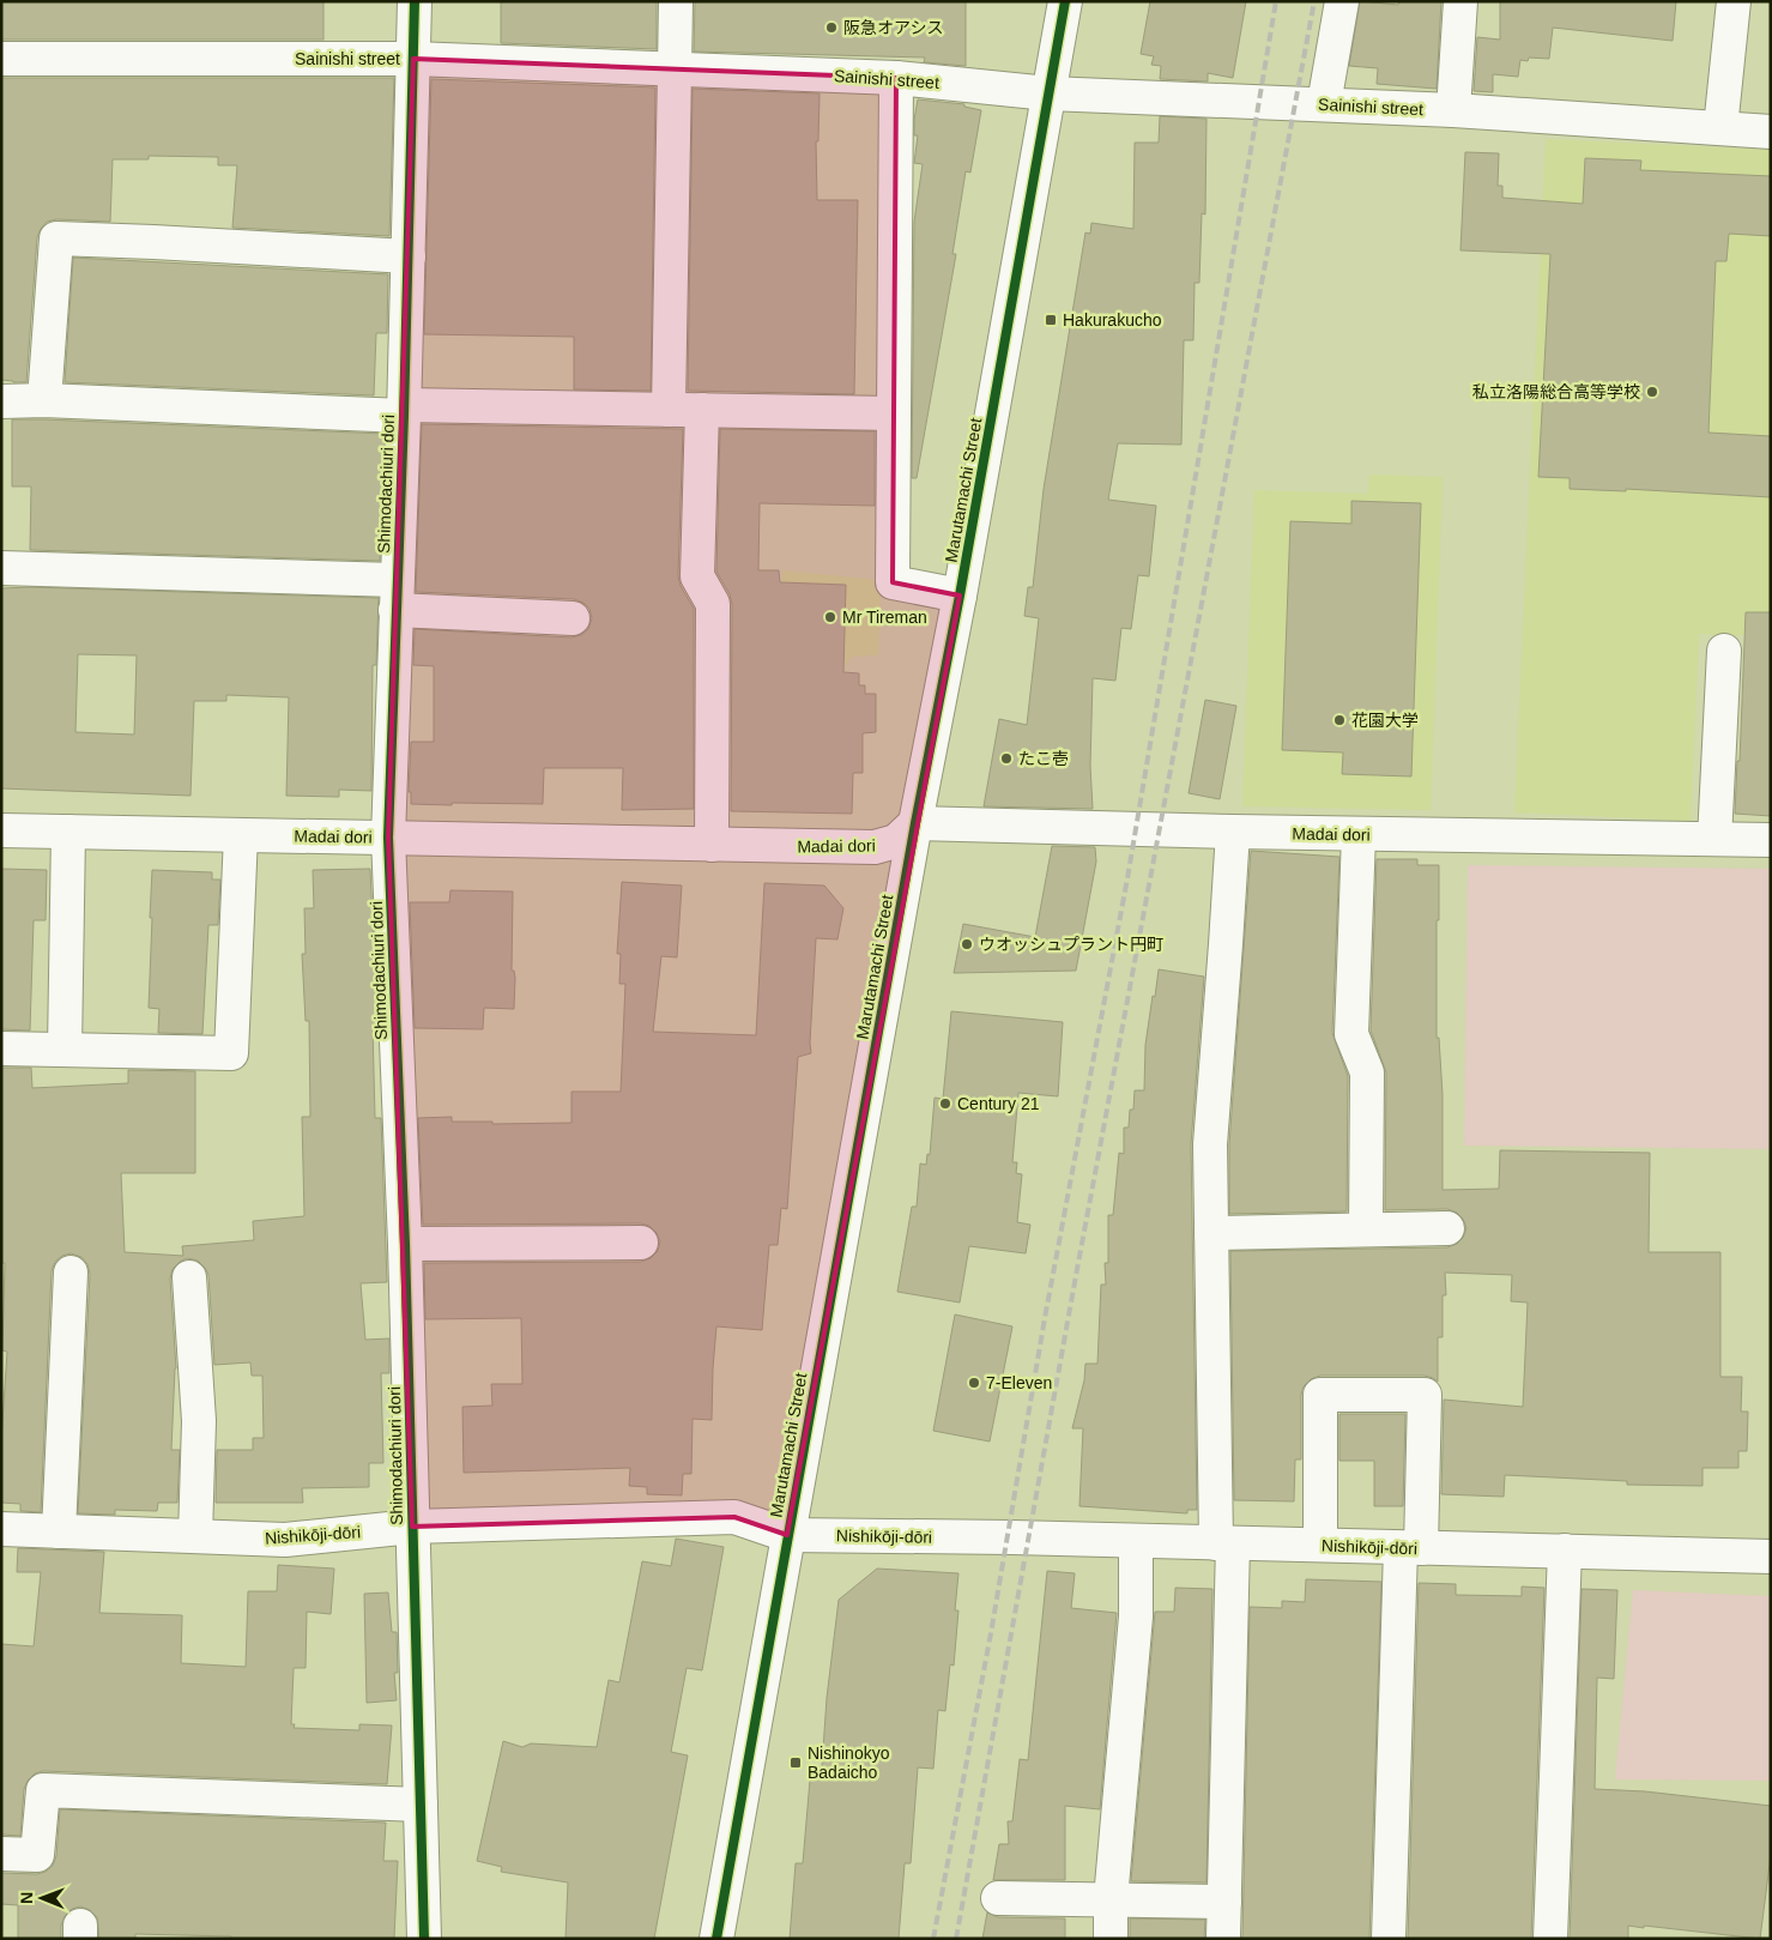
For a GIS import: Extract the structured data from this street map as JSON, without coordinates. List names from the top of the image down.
{
  "streets": {
    "street": [
      "Sainishi street",
      "Shimodachiuri dori",
      "Marutamachi Street",
      "Madai dori",
      "Nishikōji-dōri"
    ]
  },
  "crossings": [
    ["Sainishi street", "Shimodachiuri dori"],
    ["Sainishi street", "Marutamachi Street"],
    ["Shimodachiuri dori", "Madai dori"],
    ["Shimodachiuri dori", "Nishikōji-dōri"],
    ["Marutamachi Street", "Madai dori"],
    ["Marutamachi Street", "Nishikōji-dōri"]
  ],
  "places": {
    "other": [
      "阪急オアシス",
      "私立洛陽総合高等学校",
      "Mr Tireman",
      "花園大学",
      "たこ壱",
      "ウオッシュプラント円町",
      "Century 21",
      "7-Eleven"
    ],
    "transit": ["Hakurakucho", "Nishinokyo Badaicho"]
  },
  "north": "left"
}
